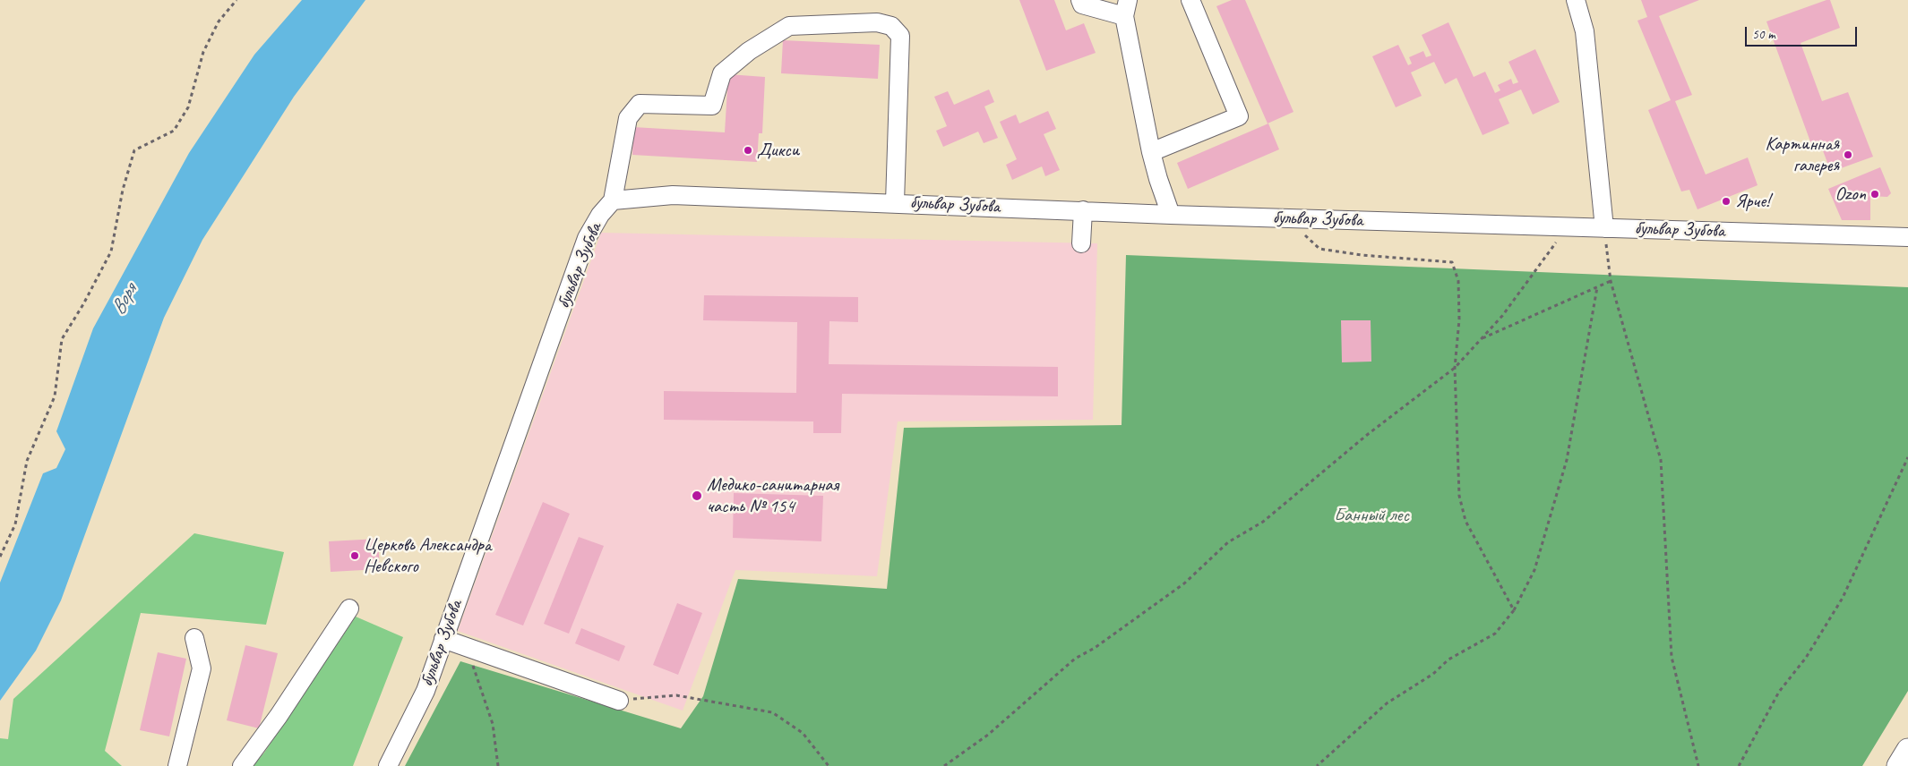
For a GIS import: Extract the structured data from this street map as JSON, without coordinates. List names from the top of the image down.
{
  "streets": {
    "street": ["бульвар Зубова"]
  },
  "water": ["Воря"],
  "parks": ["Банный лес"],
  "places": [
    "Дикси",
    "Картинная галерея",
    "Ozon",
    "Ярче!",
    "Медико-санитарная часть № 154",
    "Церковь Александра Невского"
  ],
  "scale_bar": "50 m"
}
